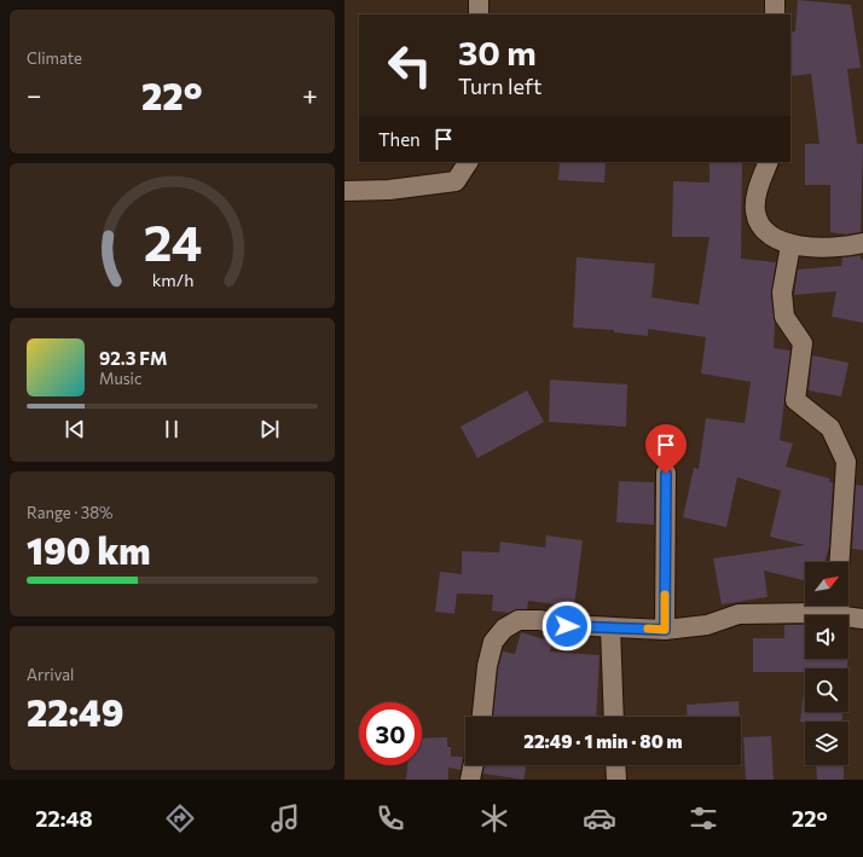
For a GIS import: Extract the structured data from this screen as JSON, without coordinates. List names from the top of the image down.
{
  "north": "top right",
  "page": {
    "tile": [
      "Climate",
      ["Range · 38%", "190 km"],
      ["Arrival", "22:49"]
    ],
    "turn": ["30 m", "Turn left"],
    "heat": ["−", "22°", "+"],
    "then": "Then",
    "song": ["92.3 FM", "Music"],
    "limit": "30",
    "trip": "22:49 · 1 min · 80 m",
    "tabs": ["22:48", "22°"],
    "gauge": ["24", "km/h"]
  }
}
